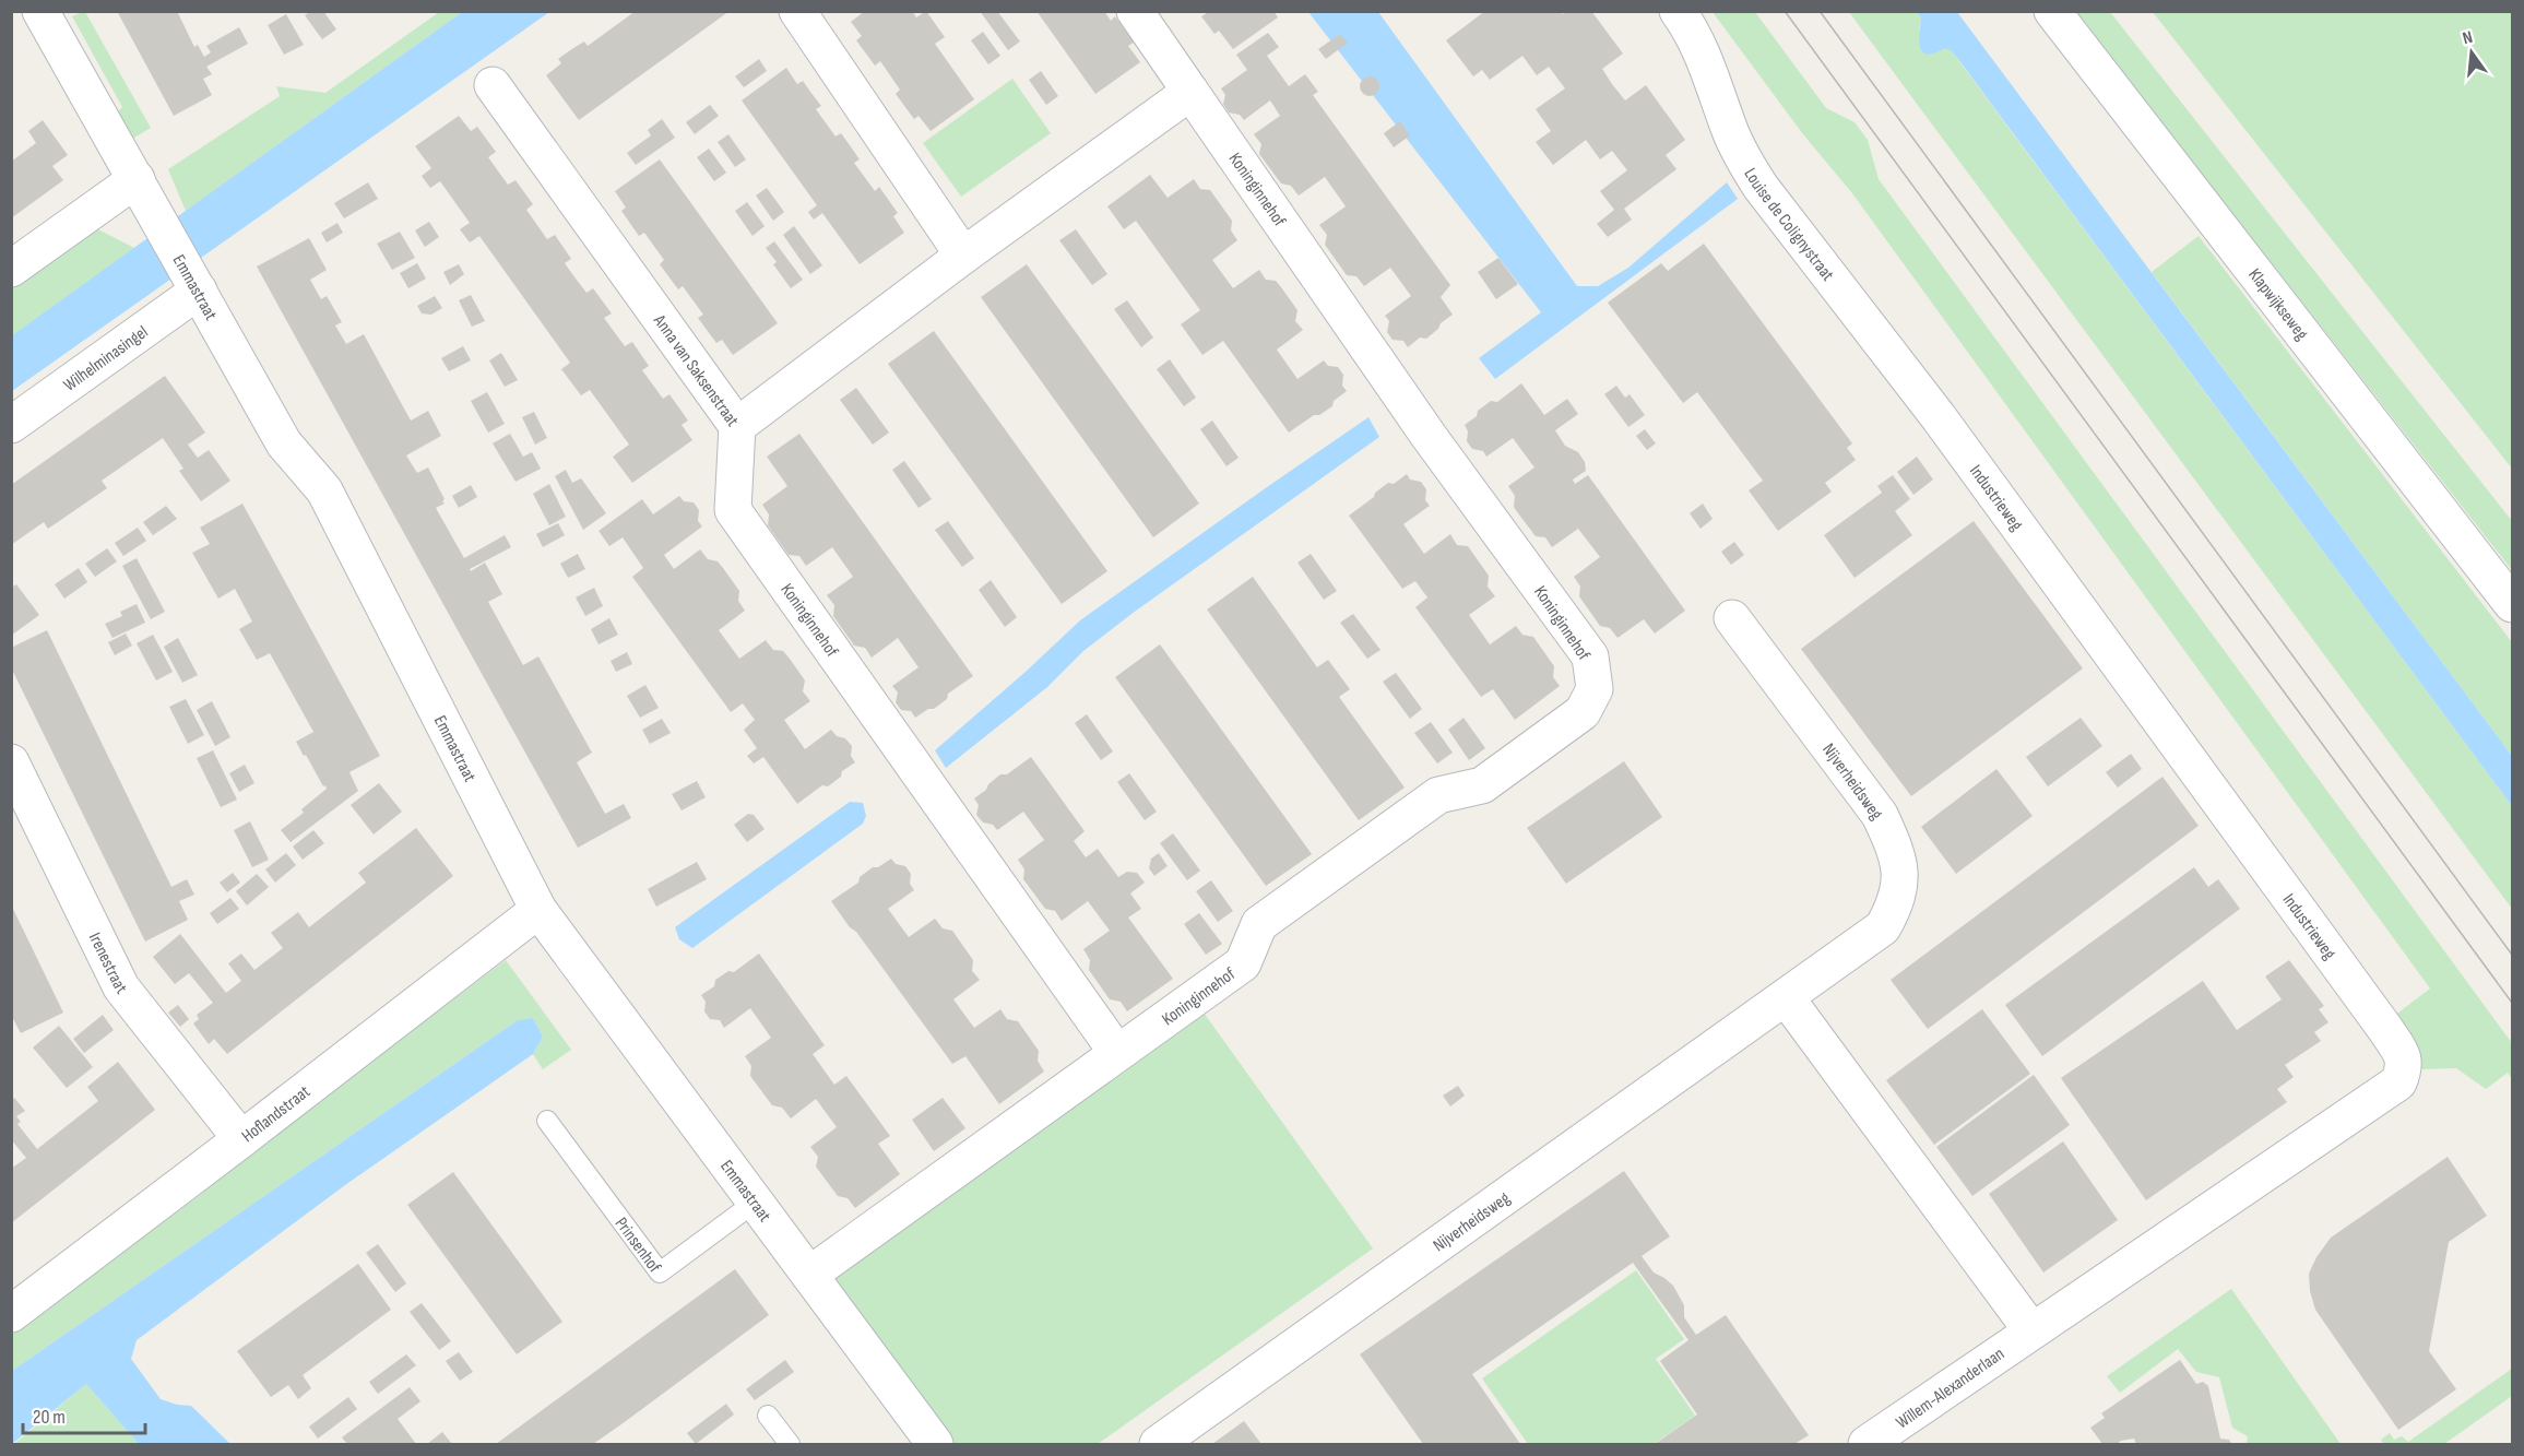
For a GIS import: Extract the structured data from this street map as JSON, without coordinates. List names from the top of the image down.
{
  "streets": {
    "street": [
      "Koninginnehof",
      "Louise de Colignystraat",
      "Emmastraat",
      "Klapwijkseweg",
      "Wilhelminasingel",
      "Anna van Saksenstraat",
      "Industrieweg",
      "Nijverheidsweg",
      "Irenestraat",
      "Hoflandstraat",
      "Willem-Alexanderlaan"
    ],
    "lane": ["Prinsenhof"]
  },
  "crossings": [
    ["Koninginnehof", "Emmastraat"],
    ["Koninginnehof", "Anna van Saksenstraat"],
    ["Louise de Colignystraat", "Industrieweg"],
    ["Emmastraat", "Wilhelminasingel"],
    ["Emmastraat", "Hoflandstraat"],
    ["Emmastraat", "Prinsenhof"],
    ["Industrieweg", "Willem-Alexanderlaan"],
    ["Irenestraat", "Hoflandstraat"]
  ],
  "scale_bar": "20 m",
  "north": "top"
}
